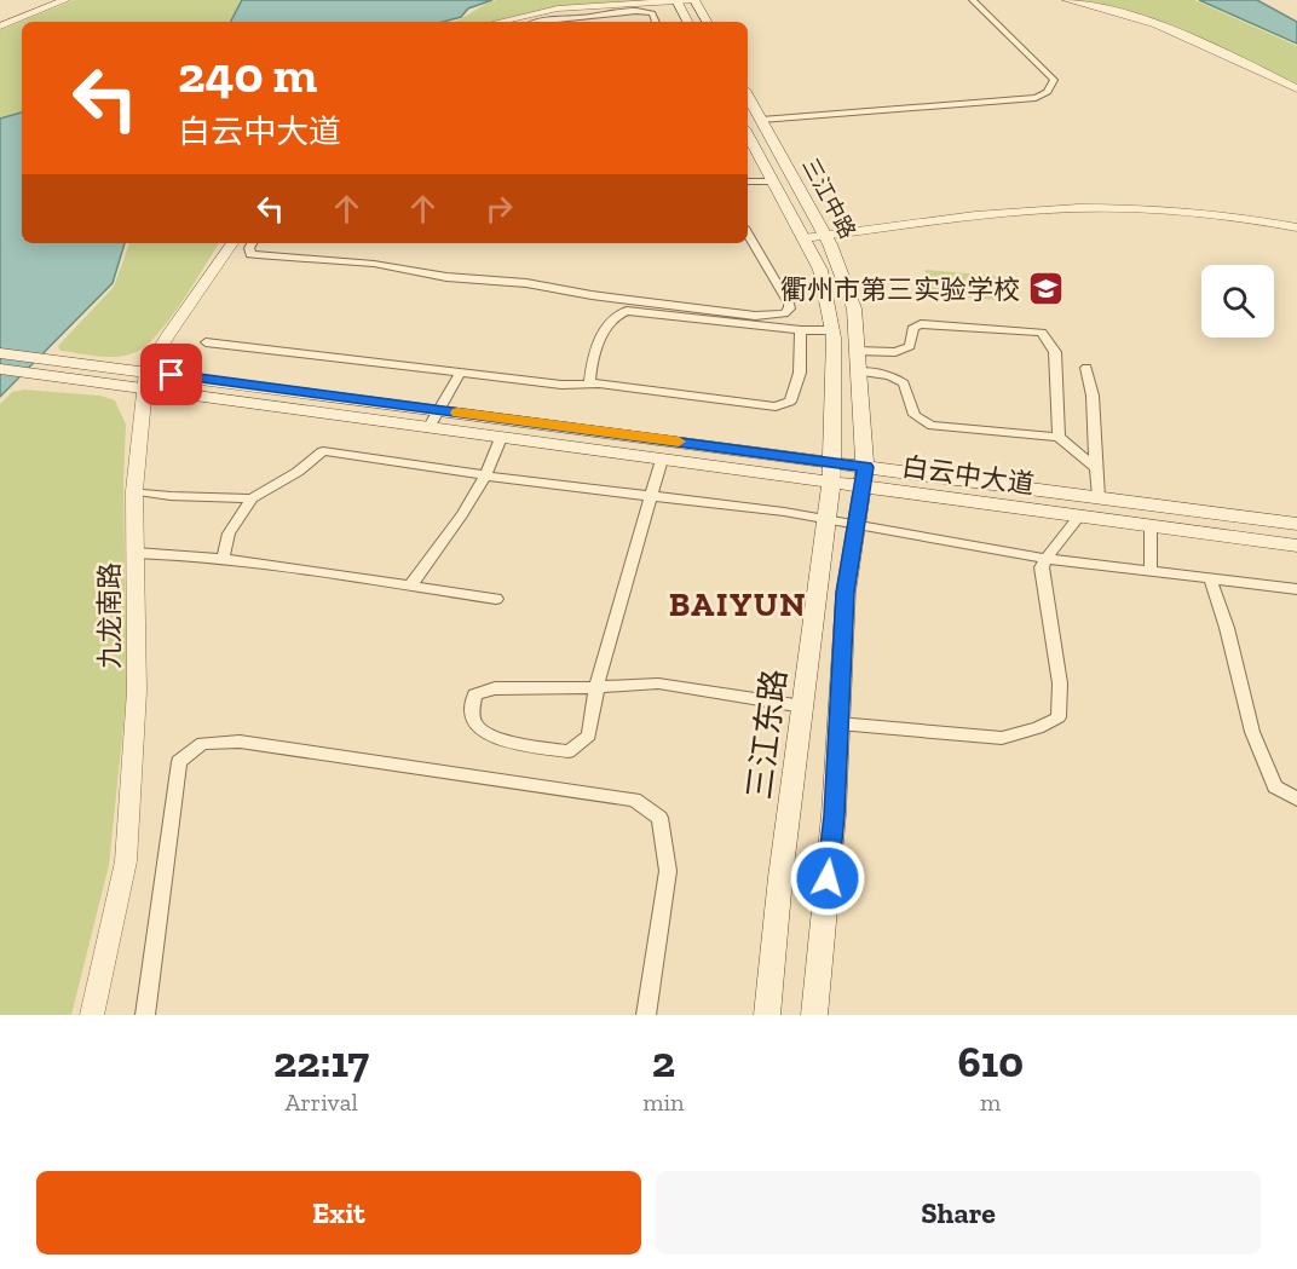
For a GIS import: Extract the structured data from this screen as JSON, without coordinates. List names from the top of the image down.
{
  "streets": {
    "main road": ["三江中路", "白云中大道", "三江东路"],
    "street": ["九龙南路"]
  },
  "crossings": [
    ["三江中路", "白云中大道"],
    ["三江中路", "三江东路"],
    ["白云中大道", "九龙南路"],
    ["白云中大道", "三江东路"]
  ],
  "districts": ["BAIYUN"],
  "places": {
    "school or university": ["衢州市第三实验学校"]
  },
  "page": {
    "turn": ["240 m", "白云中大道"],
    "eta": [
      "22:17",
      "Arrival",
      "2",
      "min",
      "610",
      "m"
    ],
    "buttons": ["Exit", "Share"]
  }
}
